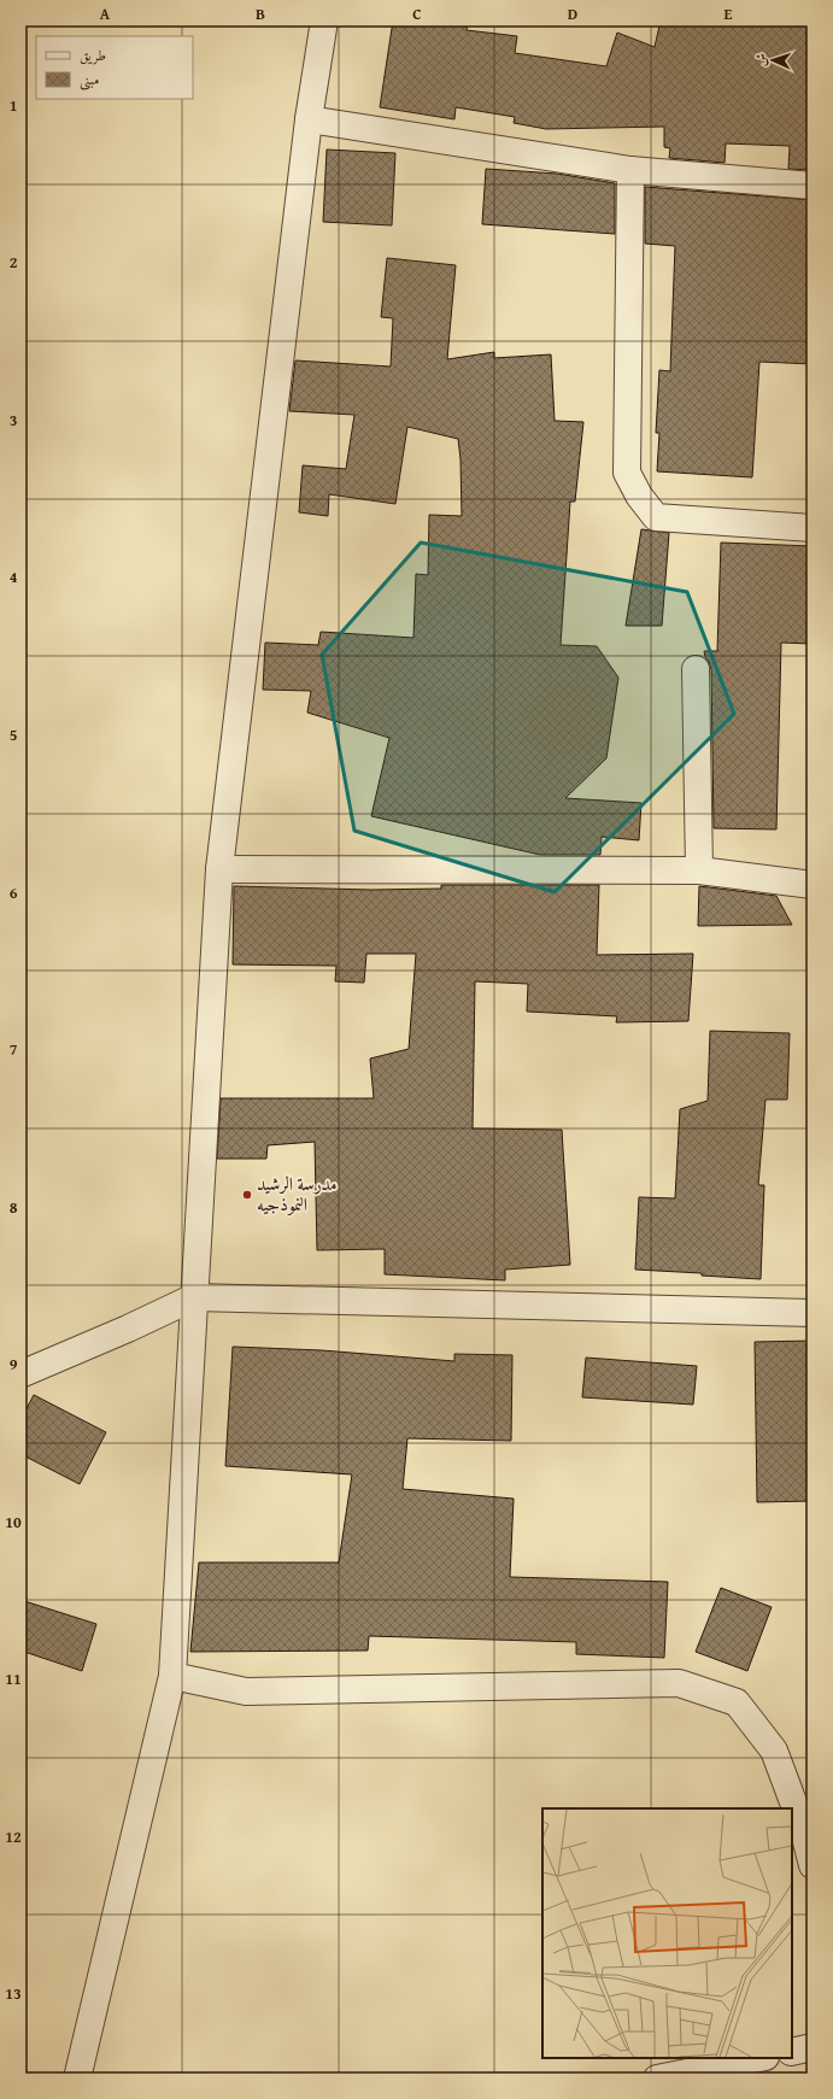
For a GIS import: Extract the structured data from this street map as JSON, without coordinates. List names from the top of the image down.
{
  "places": ["مدرسة الرشيد النموذجيه"],
  "legend": ["طريق", "مبنى"],
  "north": "left",
  "grid": {
    "columns": [
      "A",
      "B",
      "C",
      "D",
      "E"
    ],
    "rows": [
      "1",
      "2",
      "3",
      "4",
      "5",
      "6",
      "7",
      "8",
      "9",
      "10",
      "11",
      "12",
      "13"
    ]
  }
}
